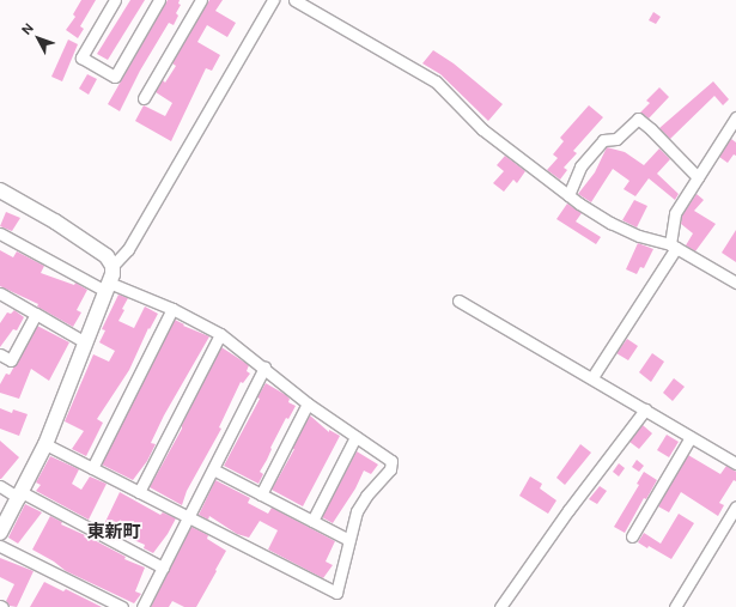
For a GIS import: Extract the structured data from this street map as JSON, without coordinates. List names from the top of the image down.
{
  "districts": ["東新町"],
  "north": "top left"
}
